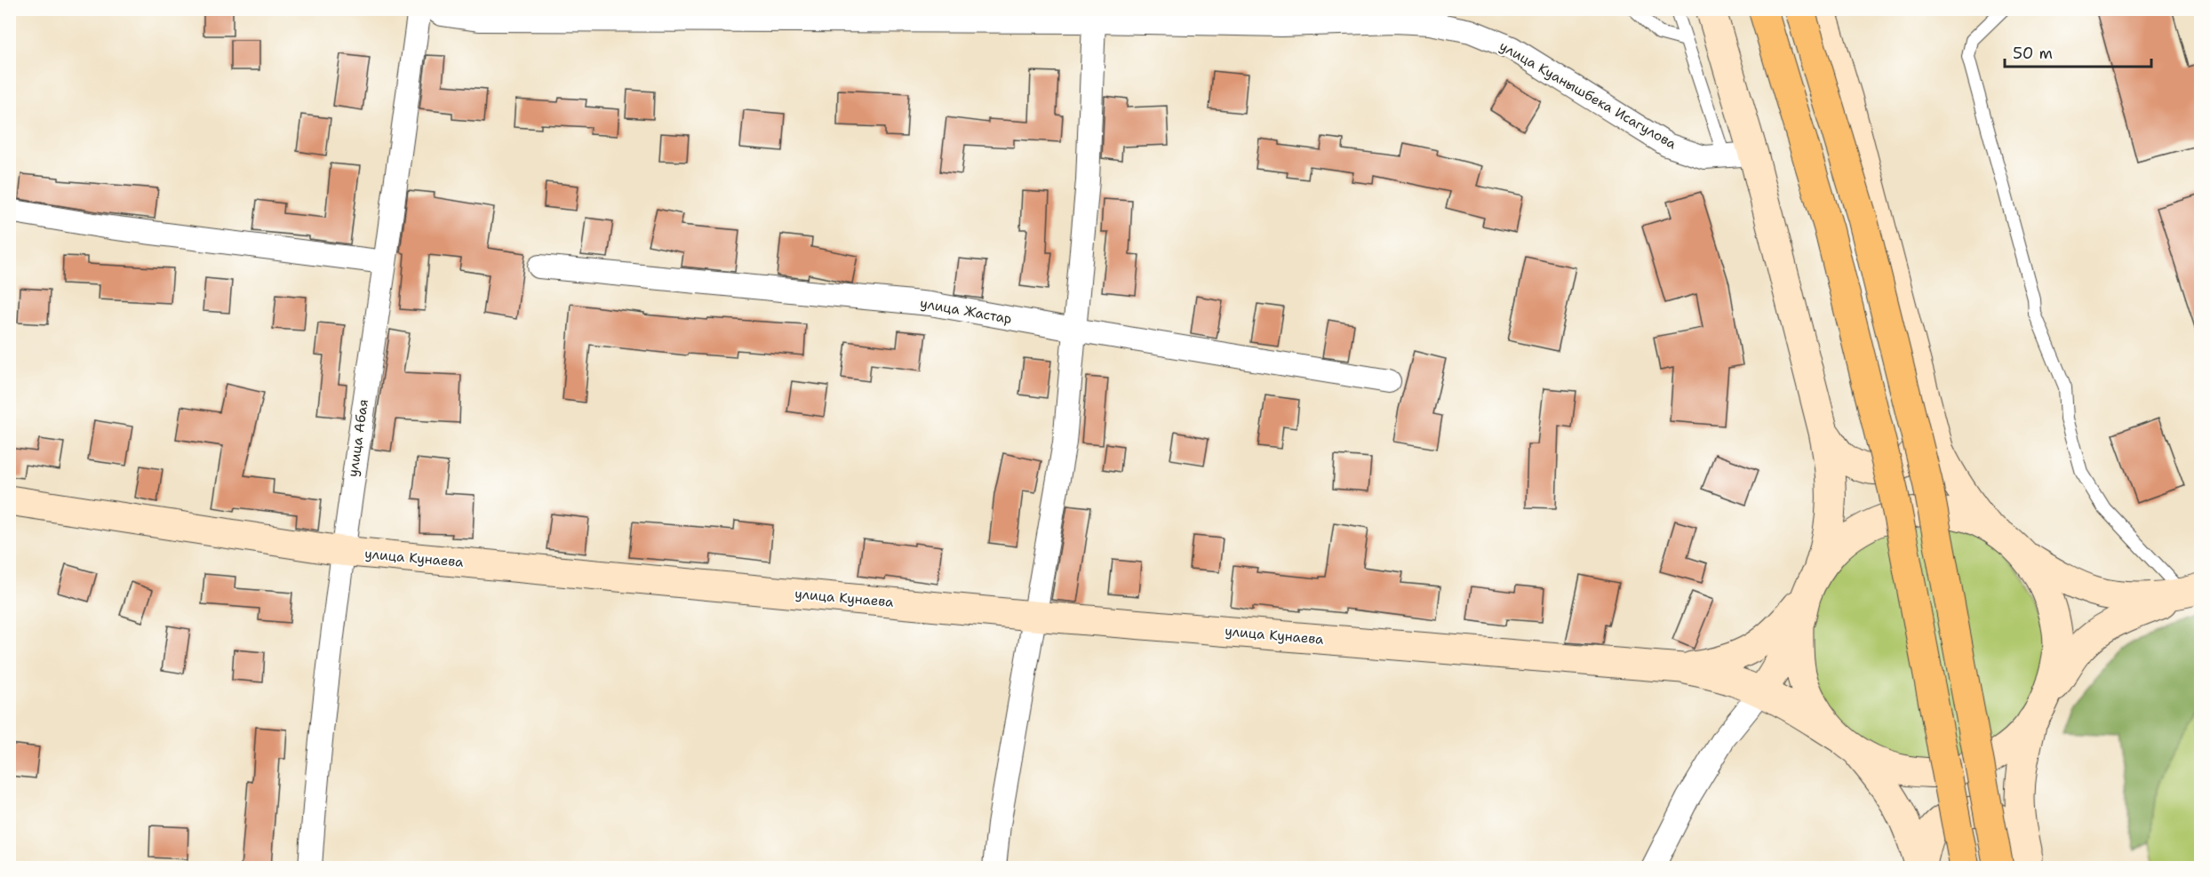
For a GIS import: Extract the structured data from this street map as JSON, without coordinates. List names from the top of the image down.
{
  "streets": {
    "main road": ["улица Кунаева"],
    "street": ["улица Куанышбека Исагулова", "улица Жастар", "улица Абая"]
  },
  "crossings": [
    ["улица Абая", "улица Кунаева"]
  ],
  "scale_bar": "50 m"
}
